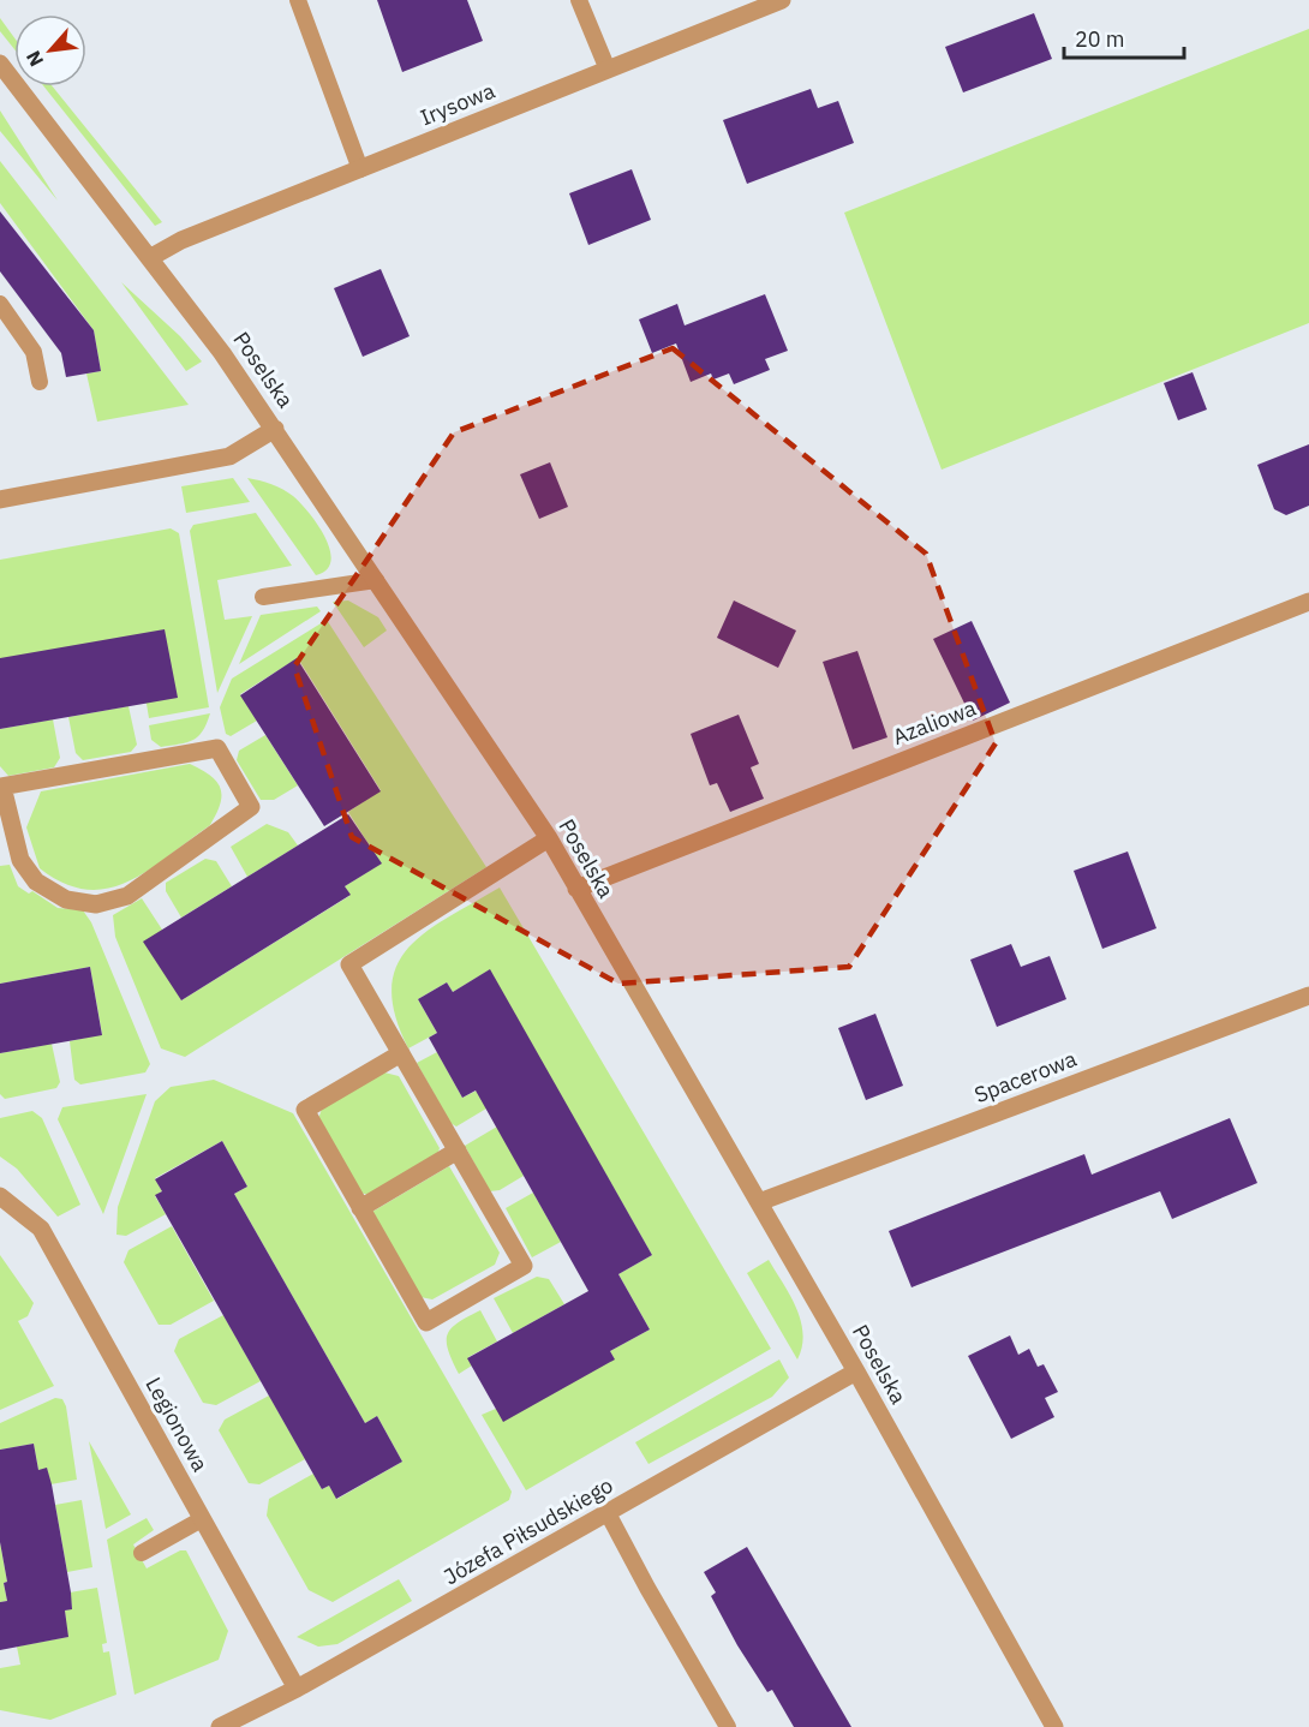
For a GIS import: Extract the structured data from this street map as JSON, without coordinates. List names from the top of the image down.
{
  "streets": {
    "street": [
      "Irysowa",
      "Poselska",
      "Azaliowa",
      "Spacerowa",
      "Legionowa",
      "Józefa Piłsudskiego"
    ]
  },
  "crossings": [
    ["Irysowa", "Poselska"],
    ["Poselska", "Azaliowa"],
    ["Poselska", "Spacerowa"],
    ["Poselska", "Józefa Piłsudskiego"],
    ["Legionowa", "Józefa Piłsudskiego"]
  ],
  "scale_bar": "20 m",
  "north": "bottom left"
}
